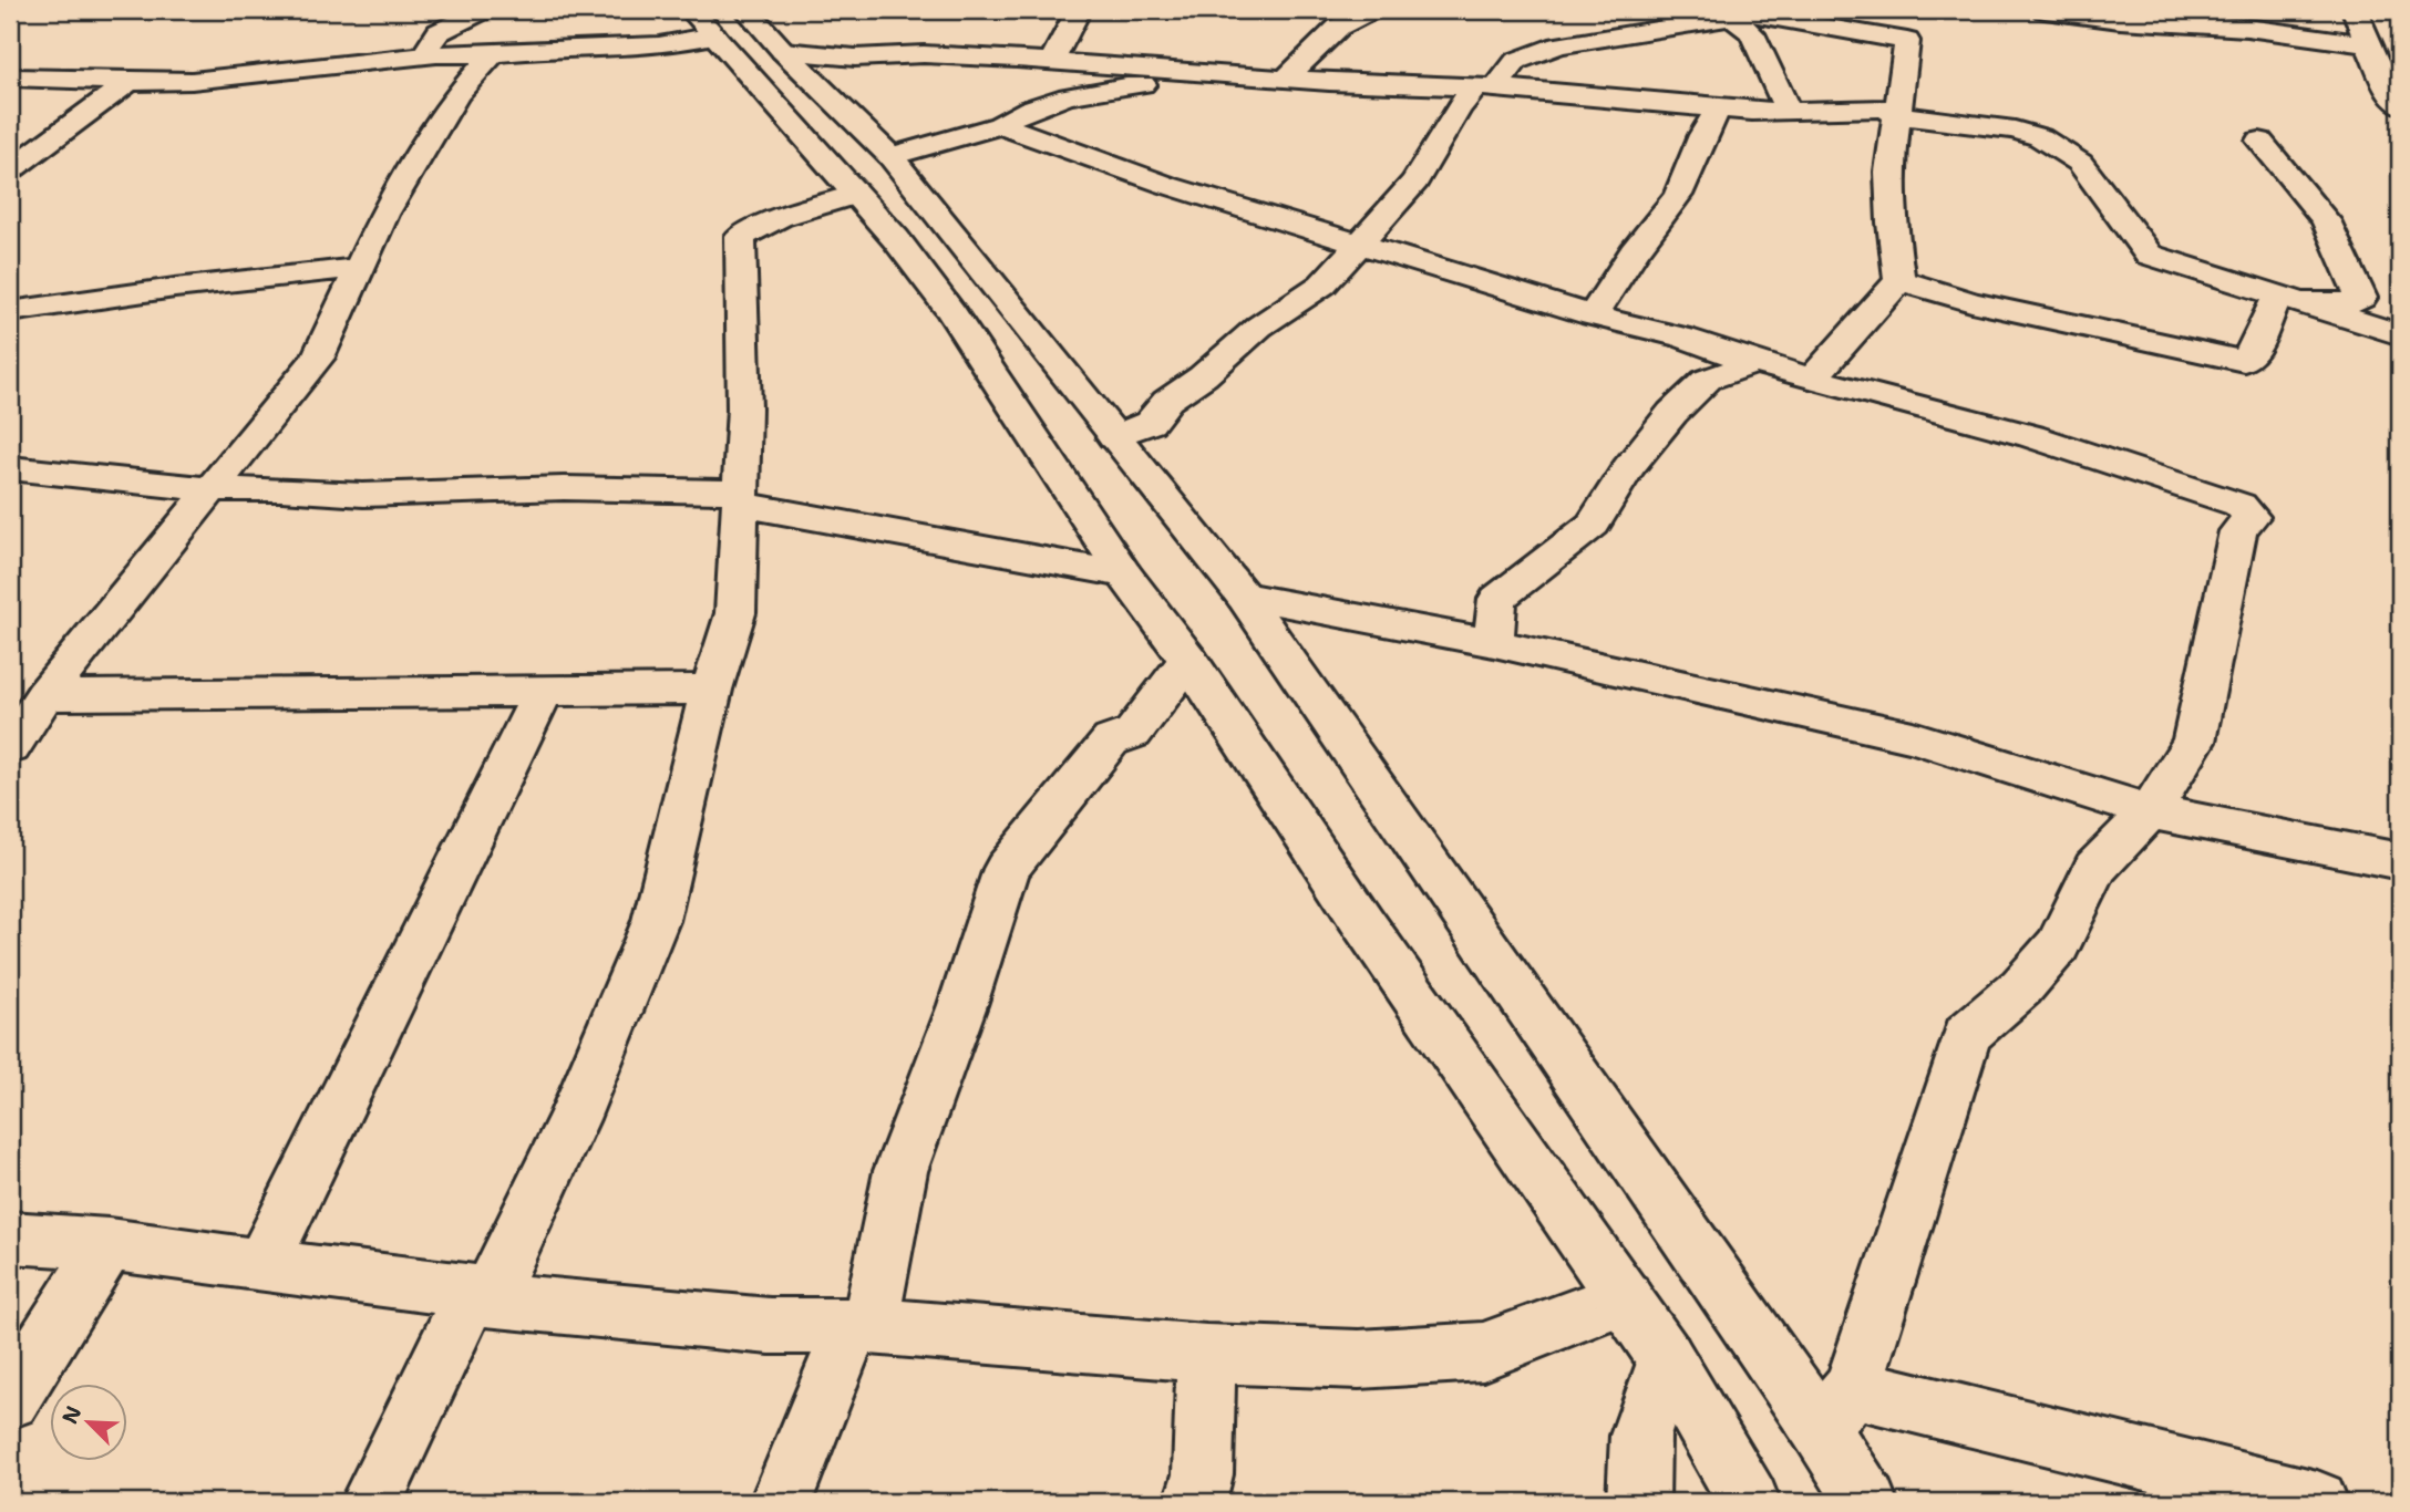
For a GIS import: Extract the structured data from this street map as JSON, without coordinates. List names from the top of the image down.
{
  "north": "top left"
}
